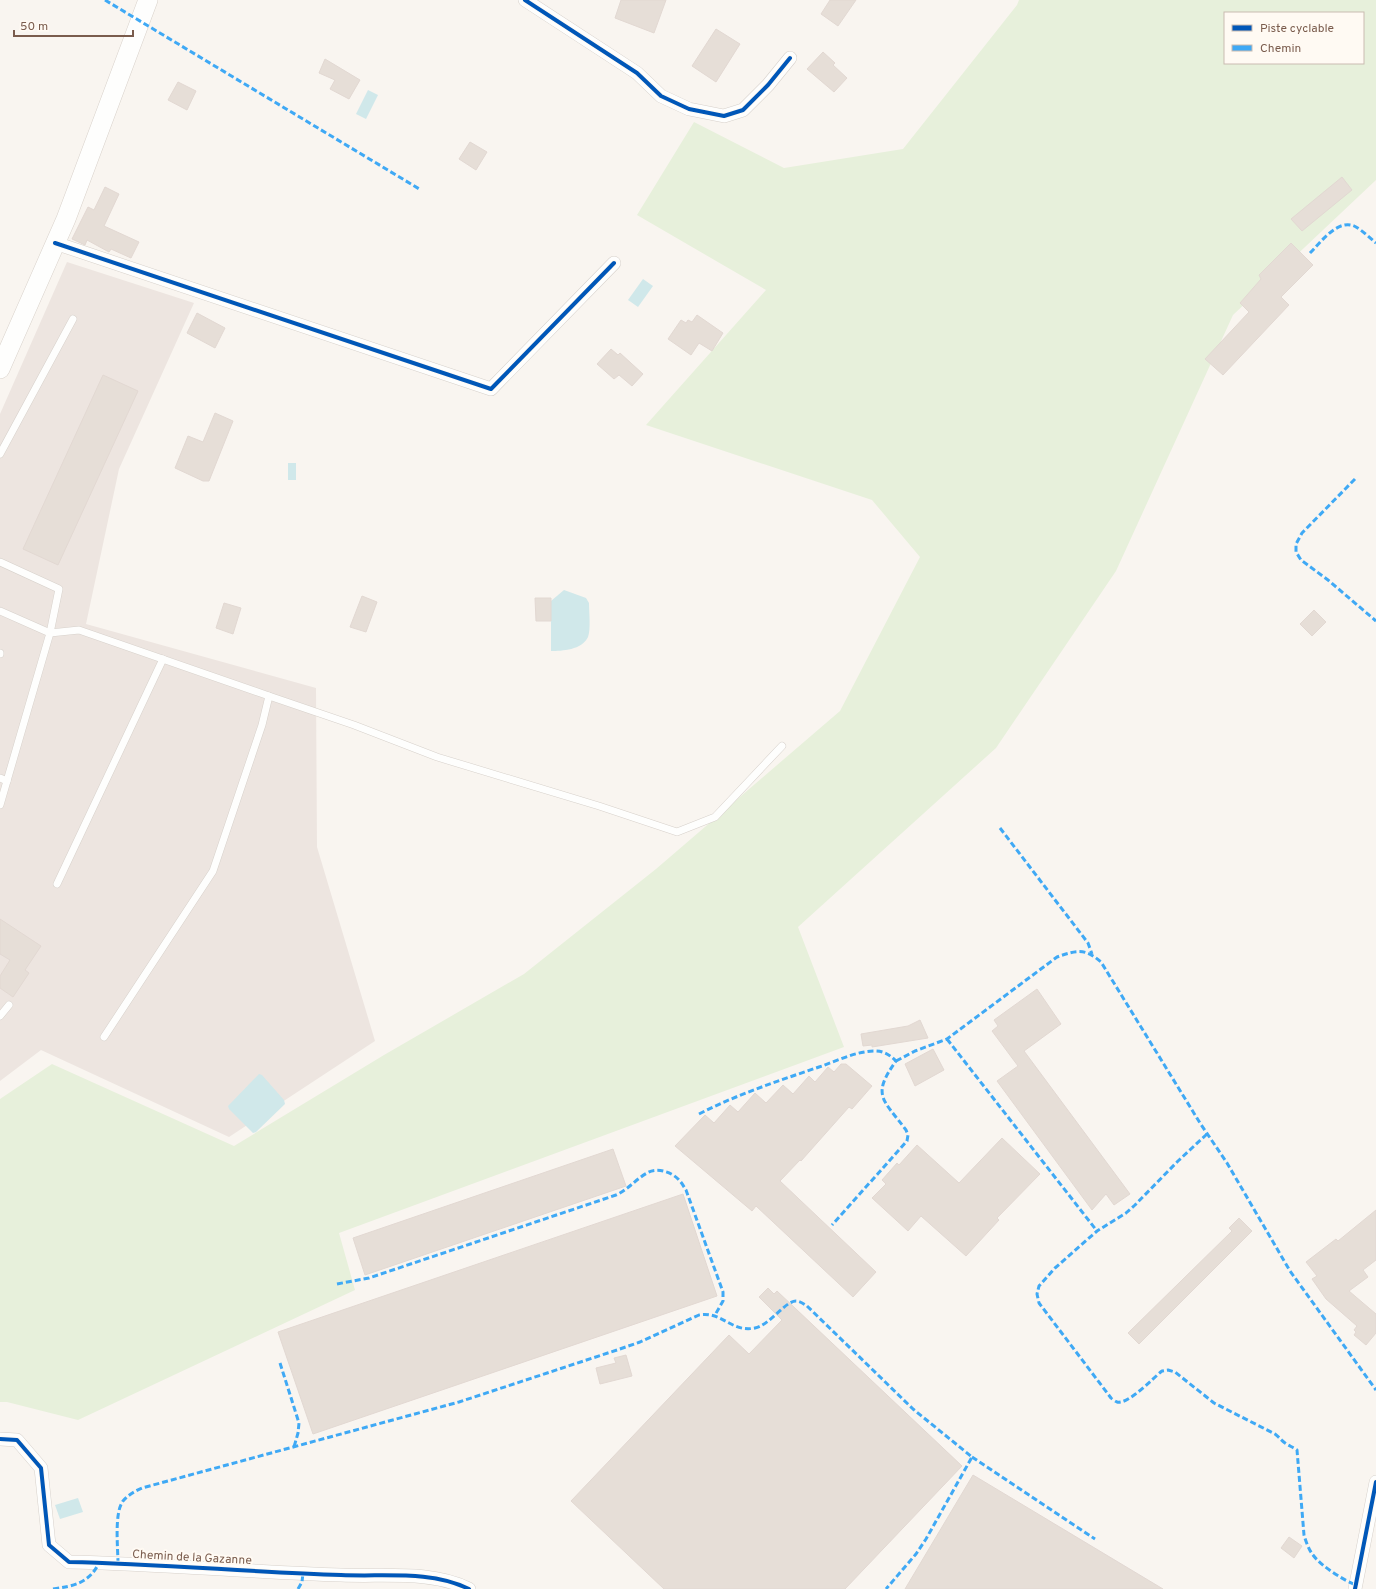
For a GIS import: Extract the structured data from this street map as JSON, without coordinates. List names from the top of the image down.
{
  "streets": {
    "street": ["Chemin de la Gazanne"]
  },
  "legend": ["Piste cyclable", "Chemin"],
  "scale_bar": "50 m"
}
